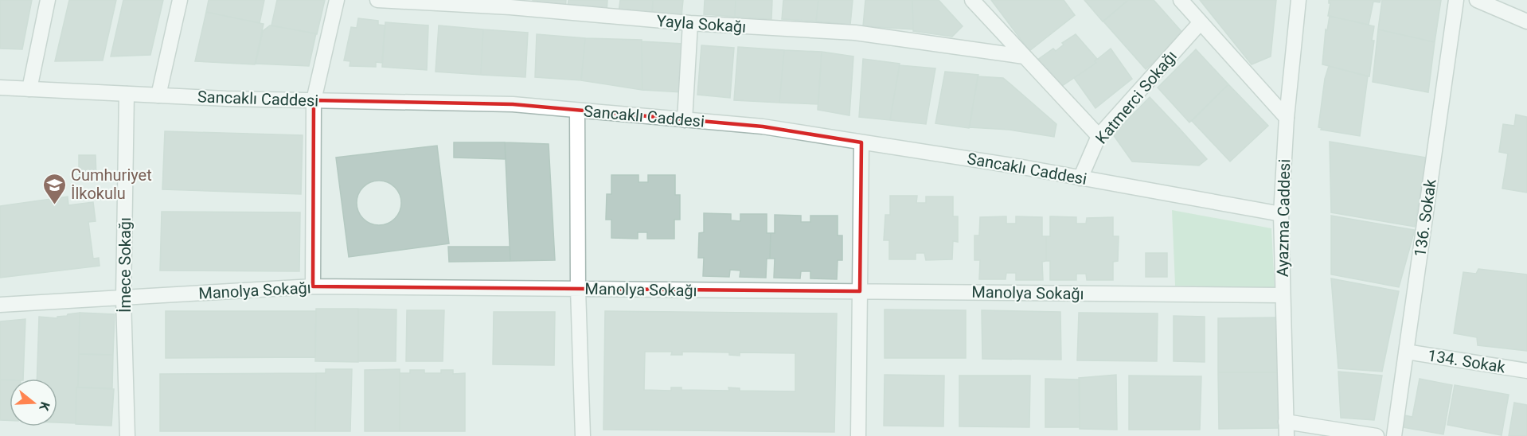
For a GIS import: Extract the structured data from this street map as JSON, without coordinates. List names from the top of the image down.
{
  "streets": {
    "street": [
      "Yayla Sokağı",
      "Katmerci Sokağı",
      "Sancaklı Caddesi",
      "Ayazma Caddesi",
      "136. Sokak",
      "İmece Sokağı",
      "Manolya Sokağı",
      "134. Sokak"
    ]
  },
  "crossings": [
    ["Katmerci Sokağı", "Sancaklı Caddesi"],
    ["Sancaklı Caddesi", "Ayazma Caddesi"],
    ["Sancaklı Caddesi", "İmece Sokağı"],
    ["Ayazma Caddesi", "Manolya Sokağı"],
    ["136. Sokak", "134. Sokak"],
    ["İmece Sokağı", "Manolya Sokağı"]
  ],
  "places": {
    "school or university": ["Cumhuriyet İlkokulu"]
  },
  "north": "right"
}
